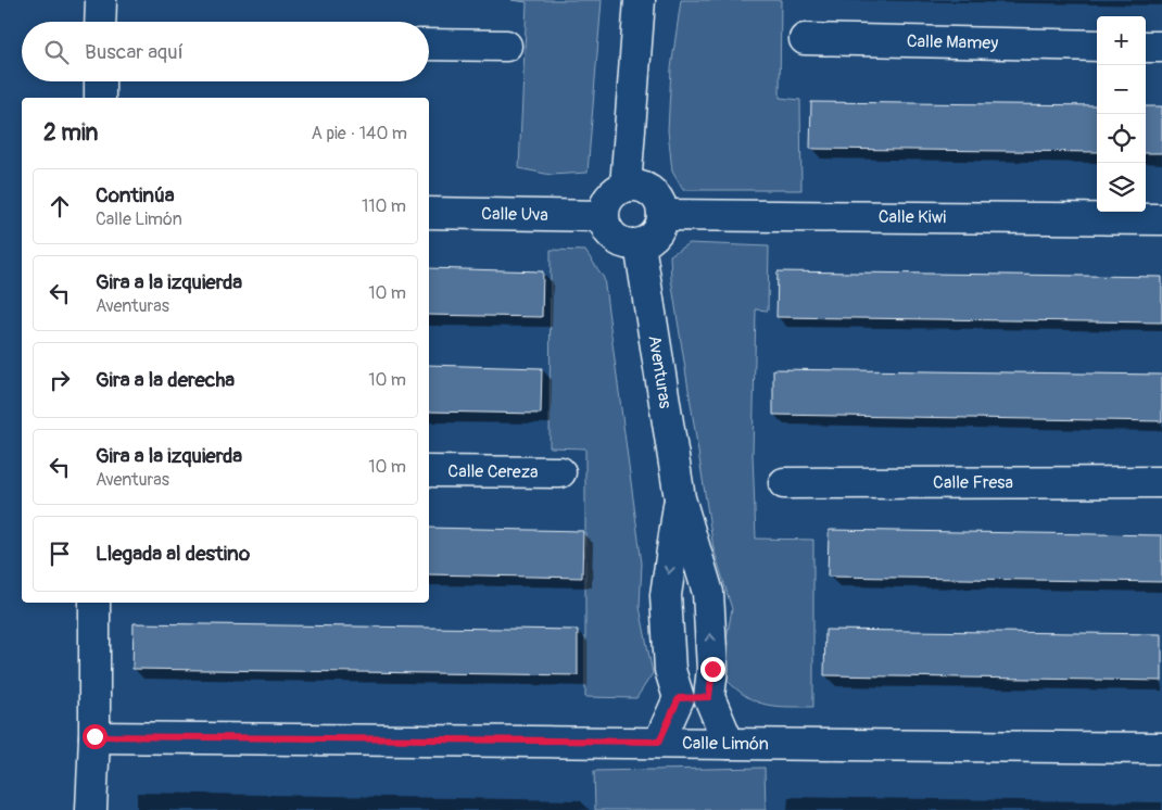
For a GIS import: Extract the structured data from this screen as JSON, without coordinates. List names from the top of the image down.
{
  "streets": {
    "street": [
      "Calle Mamey",
      "Calle Uva",
      "Calle Kiwi",
      "Aventuras",
      "Calle Cereza",
      "Calle Fresa",
      "Calle Limón"
    ]
  },
  "crossings": [
    ["Calle Uva", "Calle Kiwi"],
    ["Calle Uva", "Aventuras"],
    ["Calle Kiwi", "Aventuras"],
    ["Aventuras", "Calle Limón"]
  ],
  "page": {
    "map_buttons": ["+", "−"],
    "search": "Buscar aquí",
    "heading": ["2 min", "A pie · 140 m"],
    "list": [
      ["Continúa", "Calle Limón", "110 m"],
      ["Gira a la izquierda", "Aventuras", "10 m"],
      ["Gira a la derecha", "10 m"],
      ["Gira a la izquierda", "Aventuras", "10 m"],
      "Llegada al destino"
    ]
  }
}
